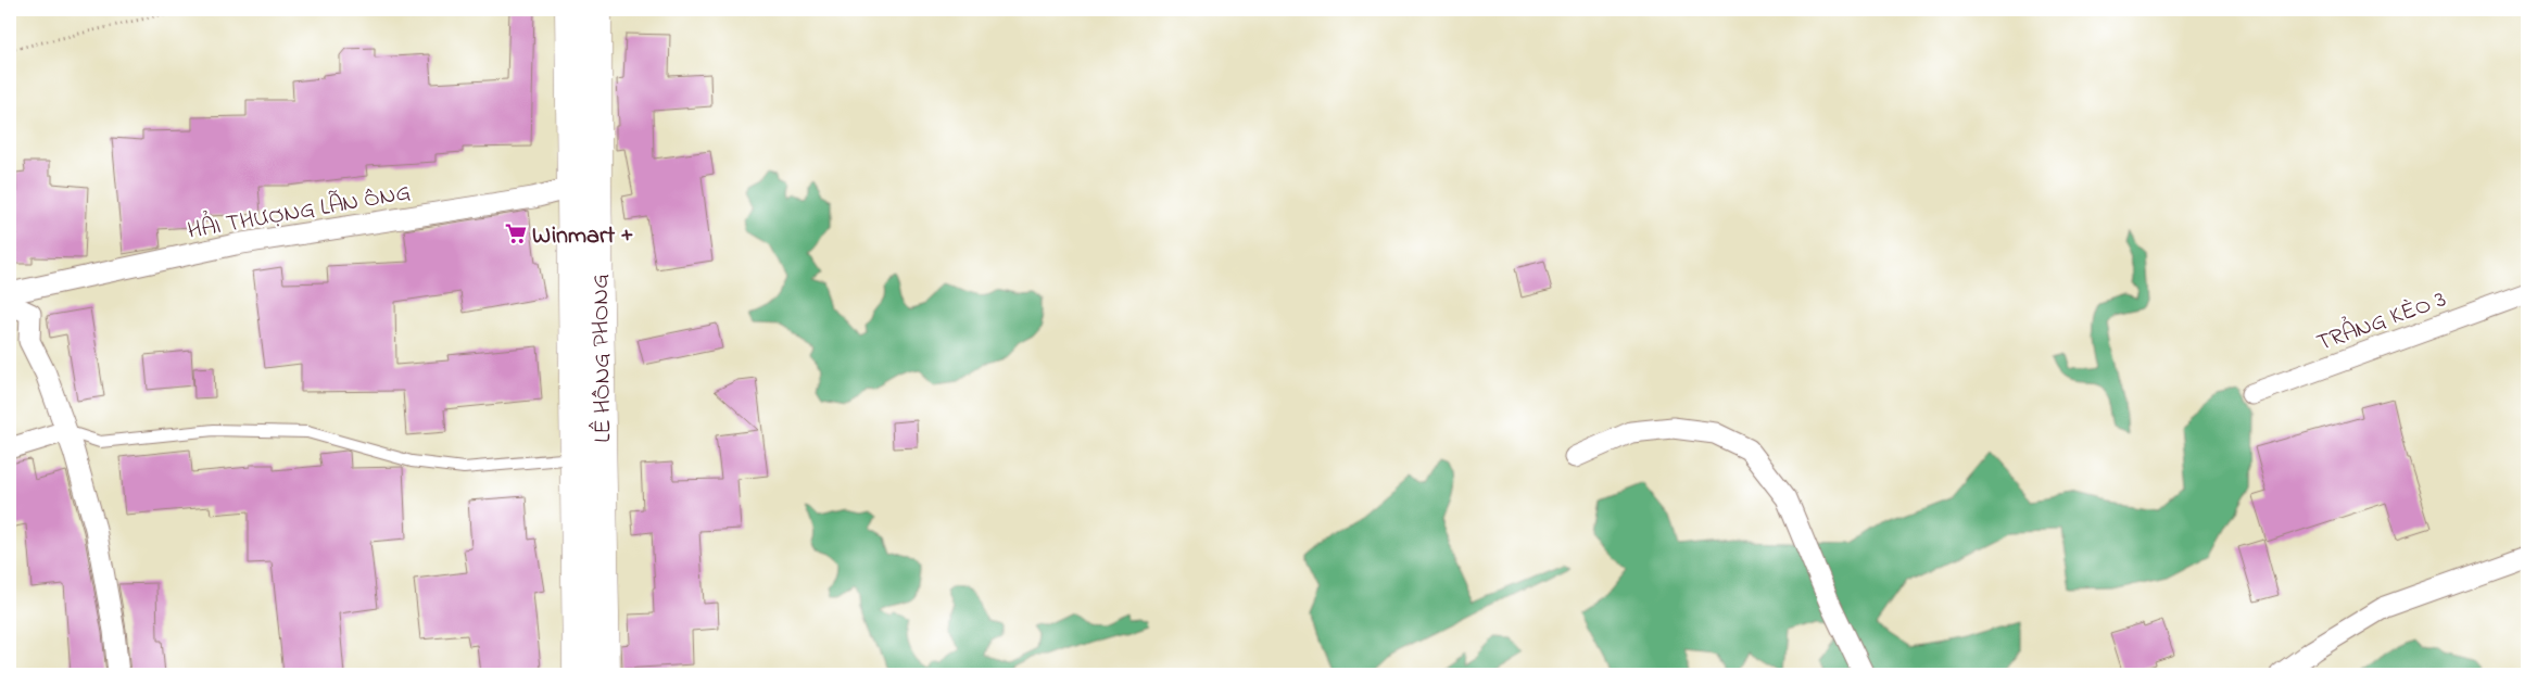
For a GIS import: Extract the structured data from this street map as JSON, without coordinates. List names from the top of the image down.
{
  "streets": {
    "street": ["HẢI THƯỢNG LÃN ÔNG", "TRẢNG KÈO 3", "LÊ HỒNG PHONG"]
  },
  "crossings": [
    ["HẢI THƯỢNG LÃN ÔNG", "LÊ HỒNG PHONG"]
  ],
  "places": {
    "supermarket": ["Winmart +"]
  }
}
